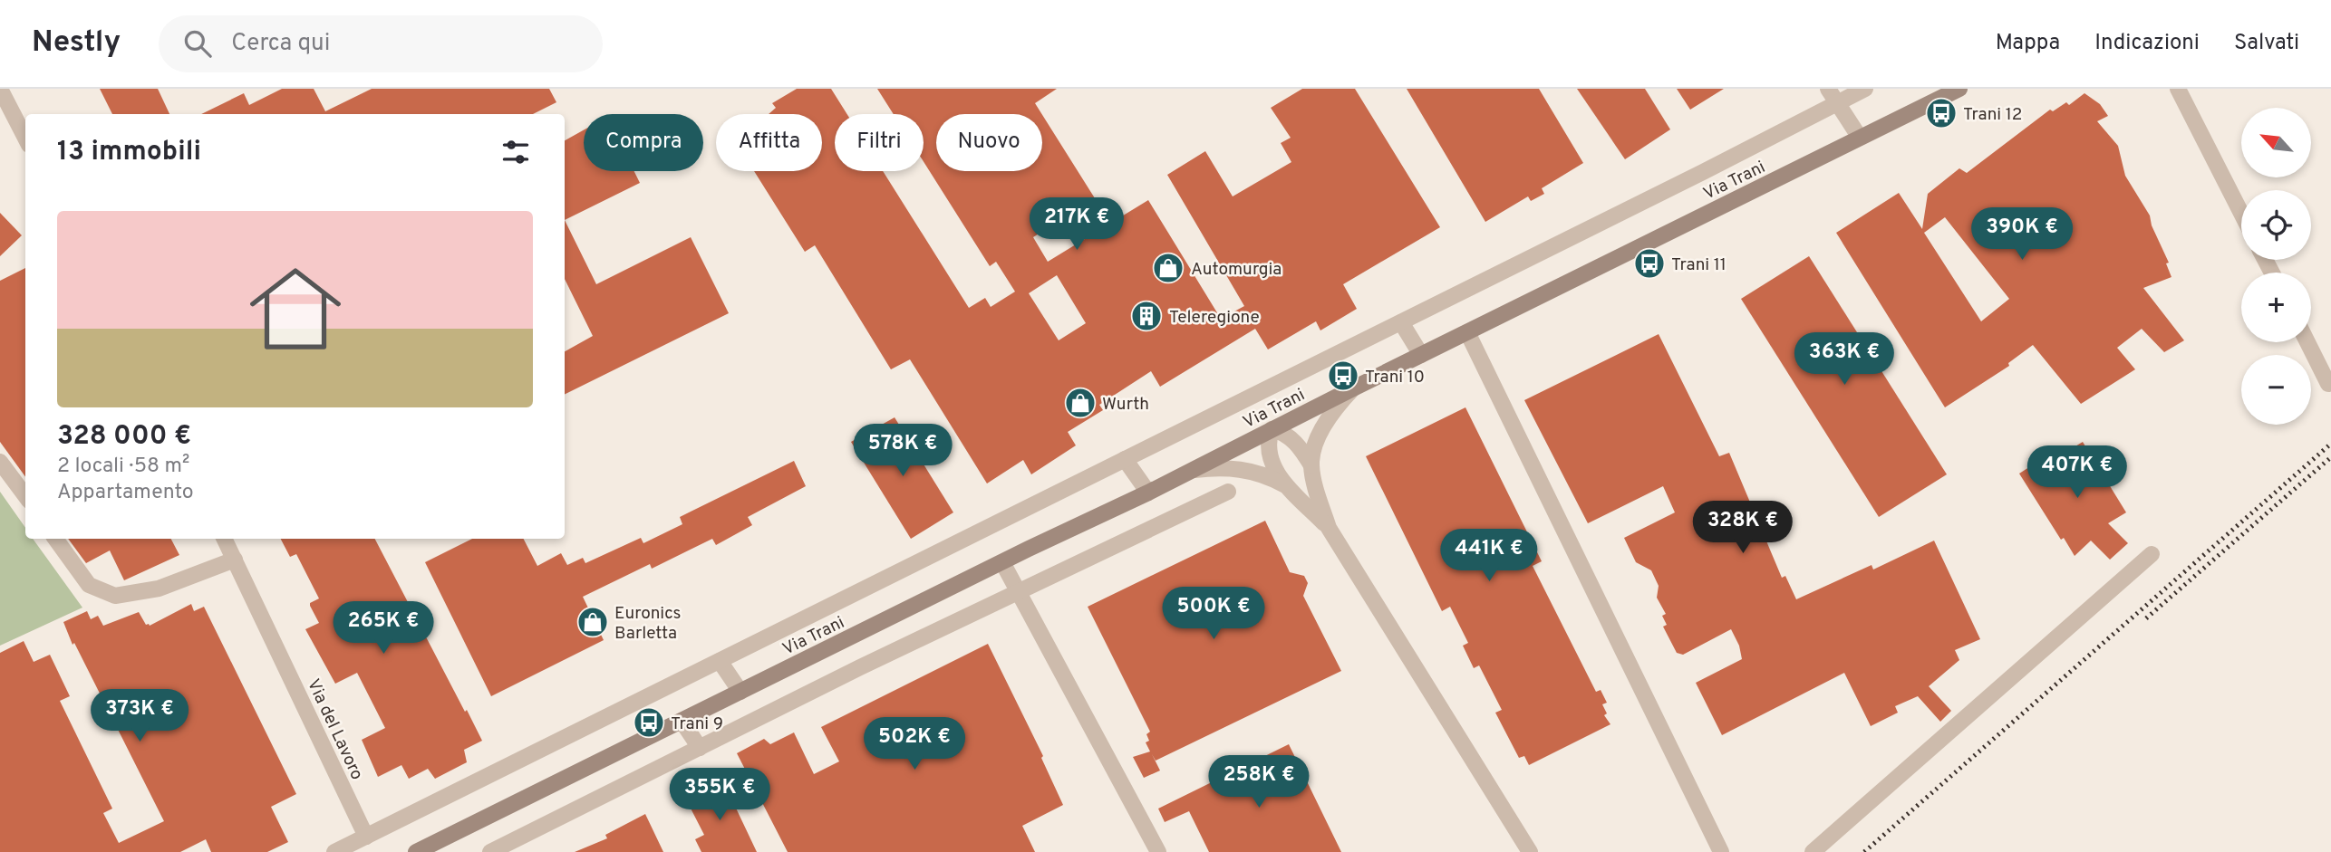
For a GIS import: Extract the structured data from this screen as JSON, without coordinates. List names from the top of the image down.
{
  "streets": {
    "main road": ["Via Trani"],
    "street": ["Via del Lavoro"]
  },
  "crossings": [
    ["Via Trani", "Via del Lavoro"]
  ],
  "places": {
    "bus stop": [
      "Trani 12",
      "Trani 11",
      "Trani 10",
      "Trani 9"
    ],
    "shop": ["Automurgia", "Wurth", "Euronics Barletta"],
    "building": ["Teleregione"]
  },
  "north": "top left",
  "page": {
    "header": "Nestly",
    "search": "Cerca qui",
    "nav": ["Mappa", "Indicazioni", "Salvati"],
    "map_buttons": ["+", "−"],
    "chip": [
      "Compra",
      "Affitta",
      "Filtri",
      "Nuovo"
    ],
    "heading": "13 immobili",
    "list": [
      {
        "name": "328 000 €",
        "note": "2 locali · 58 m² · Appartamento"
      }
    ],
    "price": [
      "217K €",
      "390K €",
      "363K €",
      "578K €",
      "407K €",
      "328K €",
      "441K €",
      "500K €",
      "265K €",
      "373K €",
      "502K €",
      "258K €",
      "355K €"
    ]
  }
}
